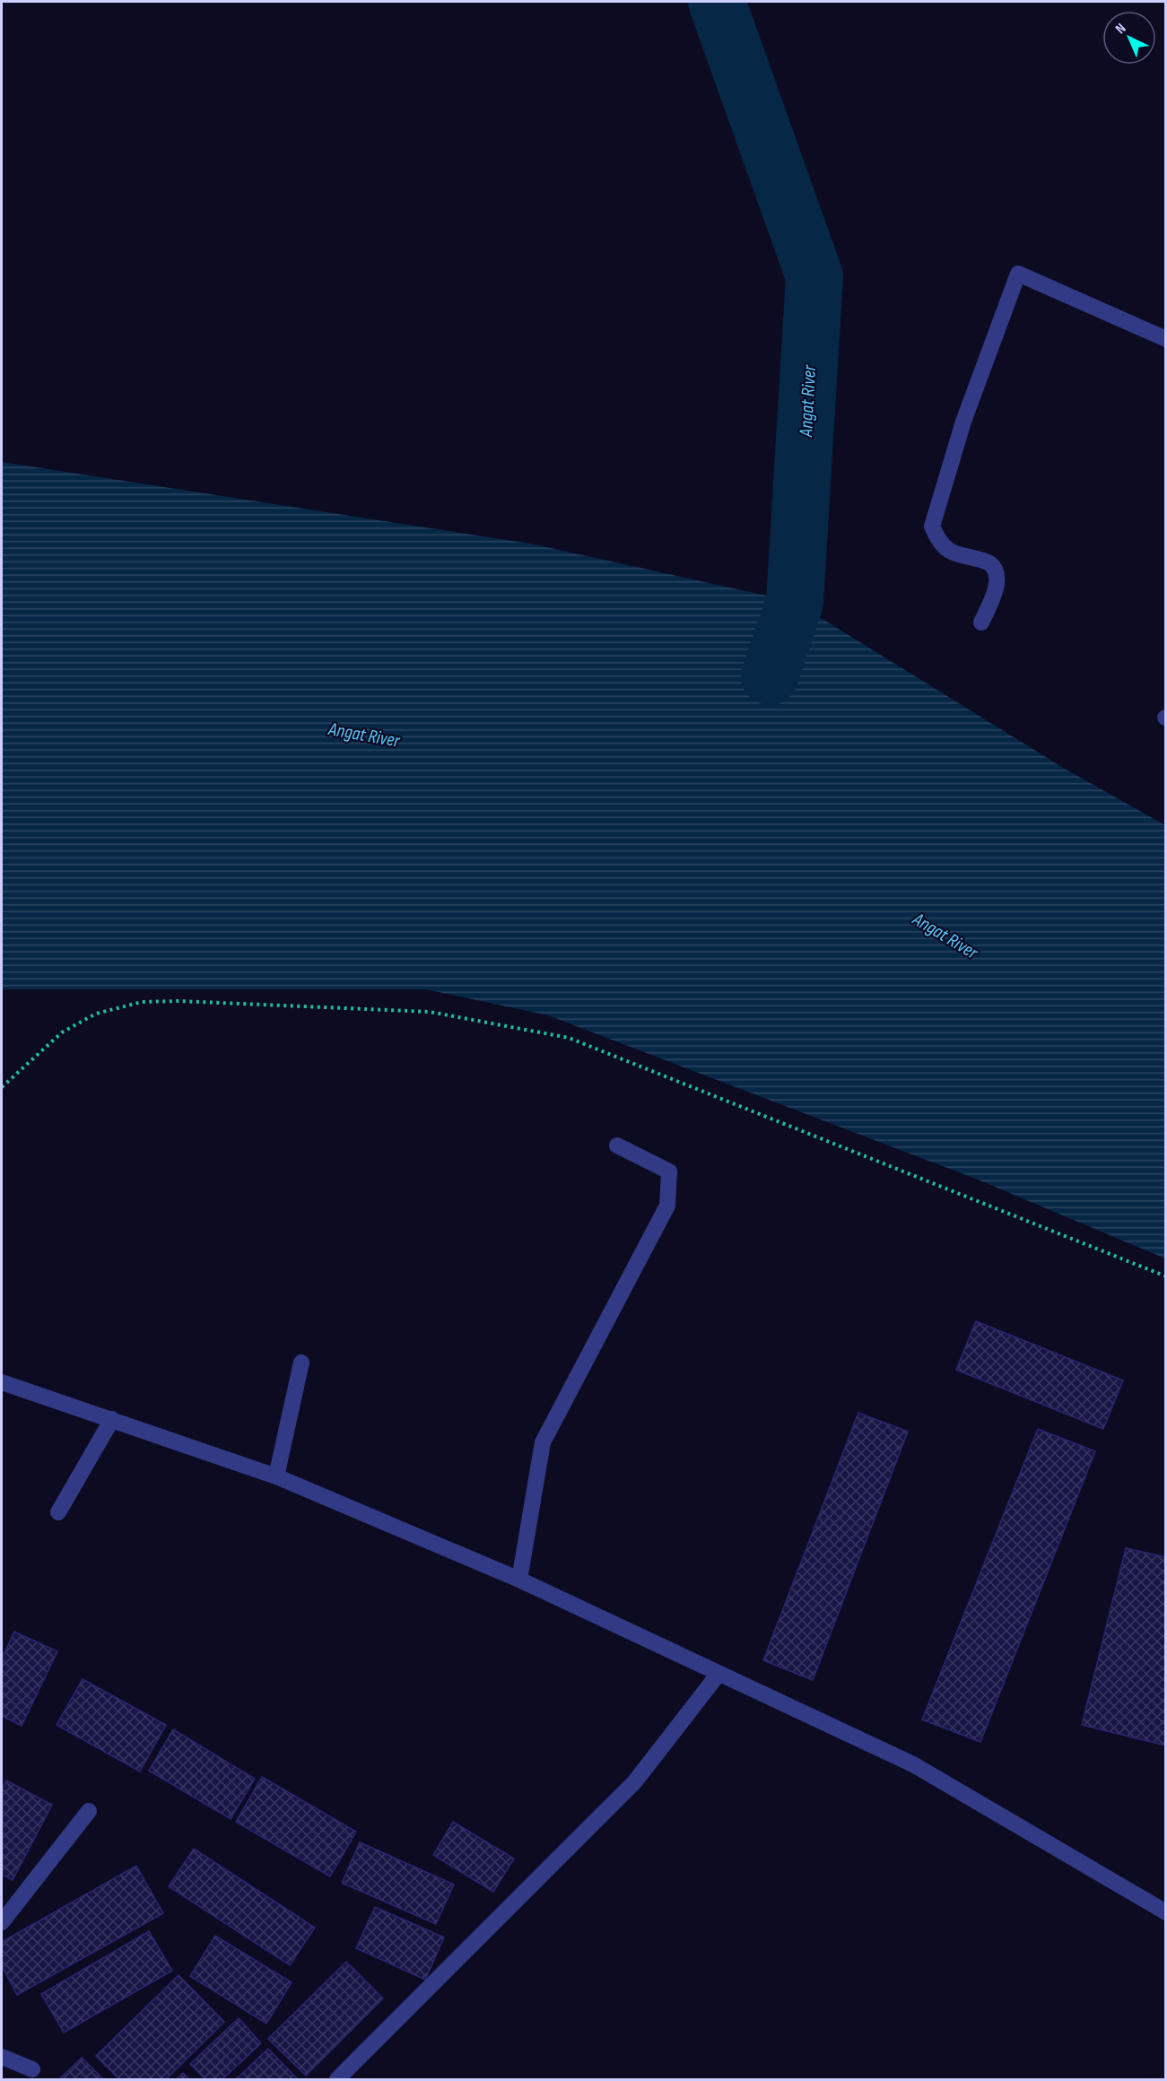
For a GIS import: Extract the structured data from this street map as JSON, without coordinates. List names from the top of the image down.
{
  "water": ["Angat River"],
  "north": "top left"
}
